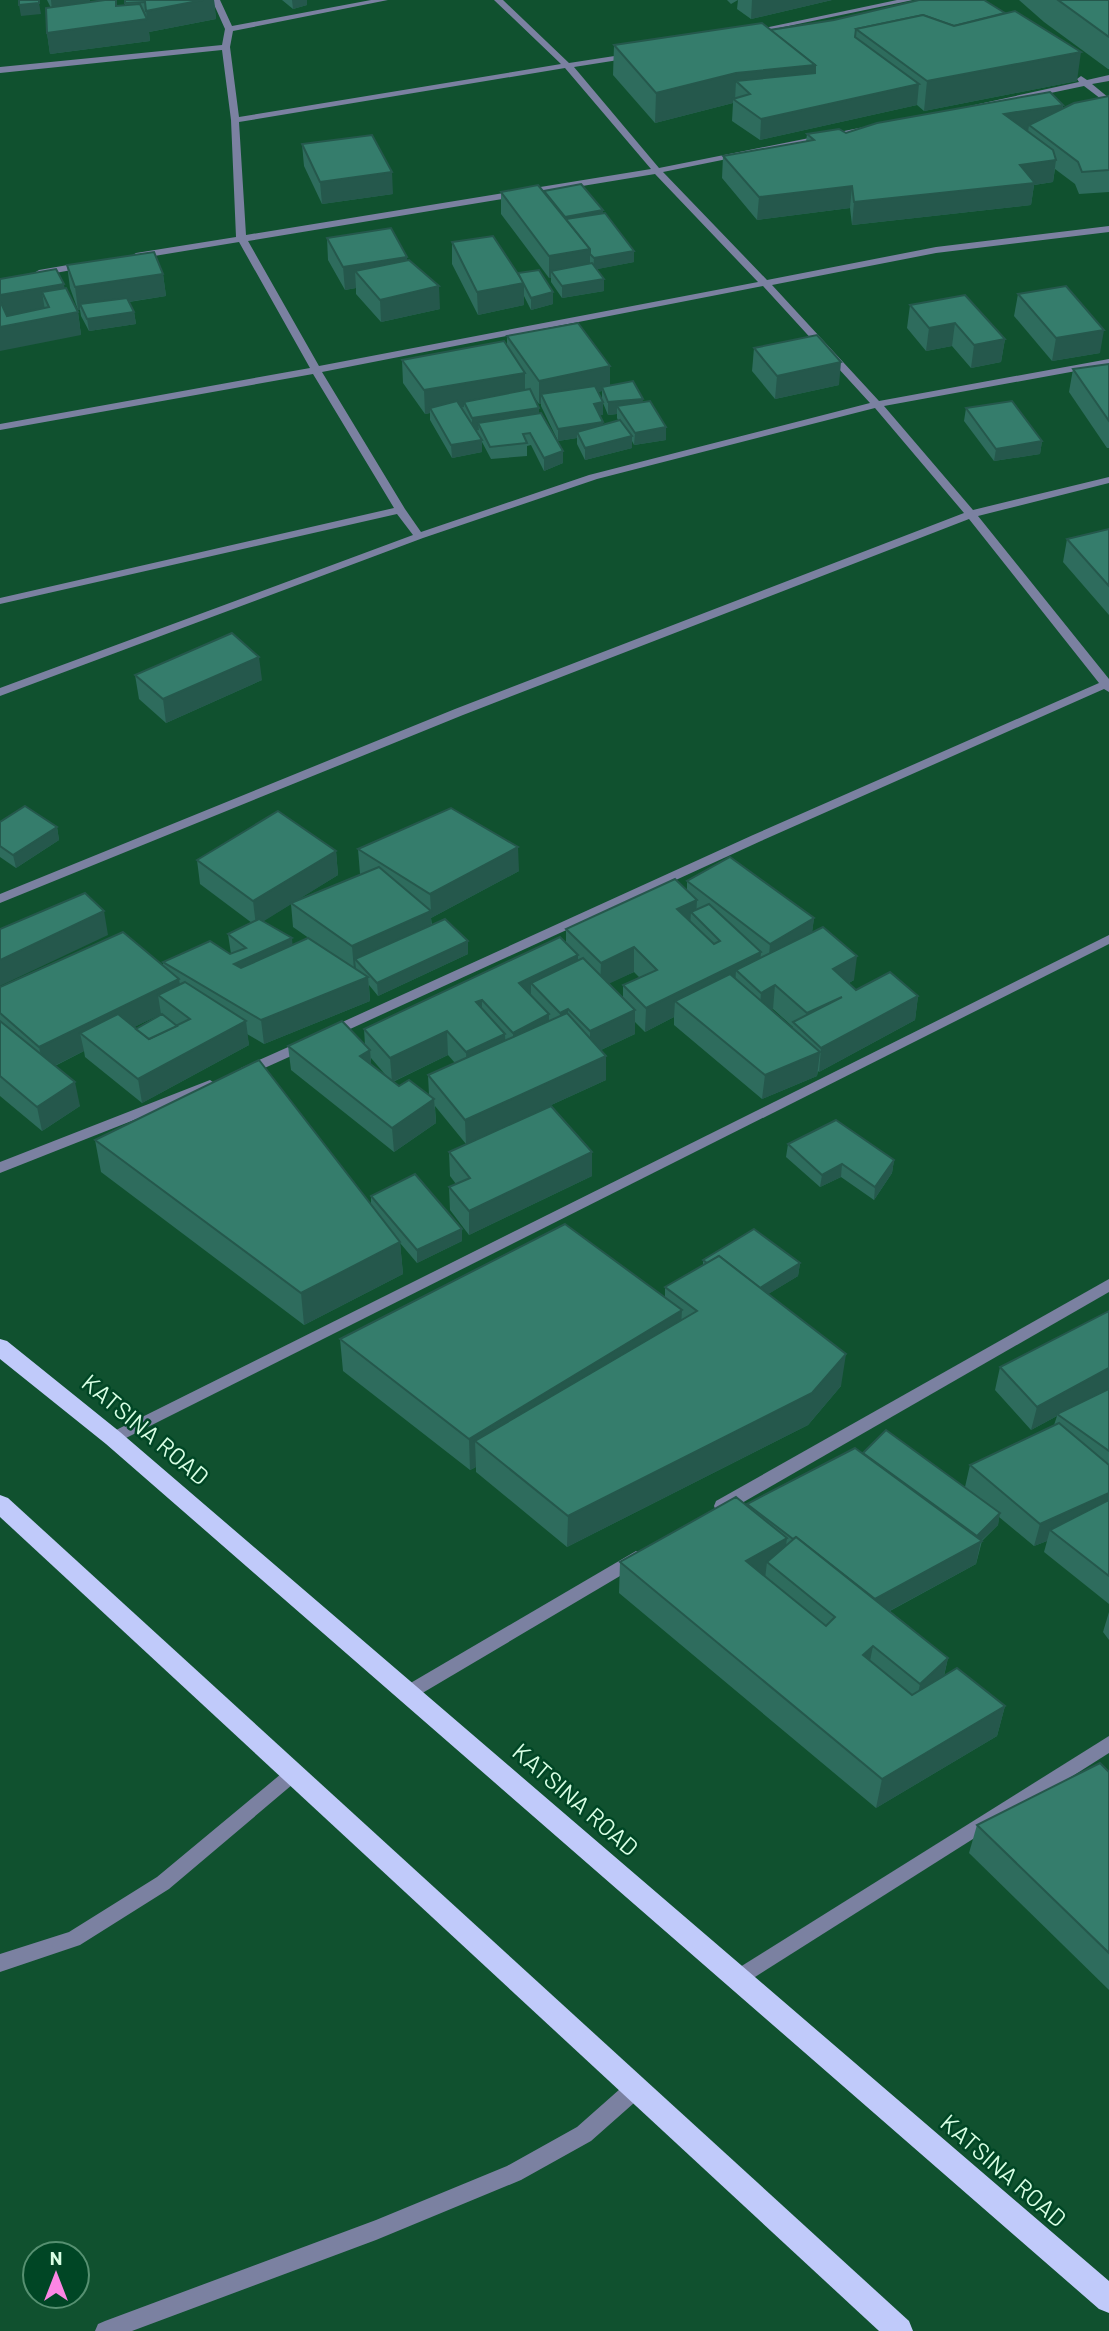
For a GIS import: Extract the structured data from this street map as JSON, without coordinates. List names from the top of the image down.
{
  "streets": {
    "highway": ["KATSINA ROAD"]
  },
  "north": "top"
}
